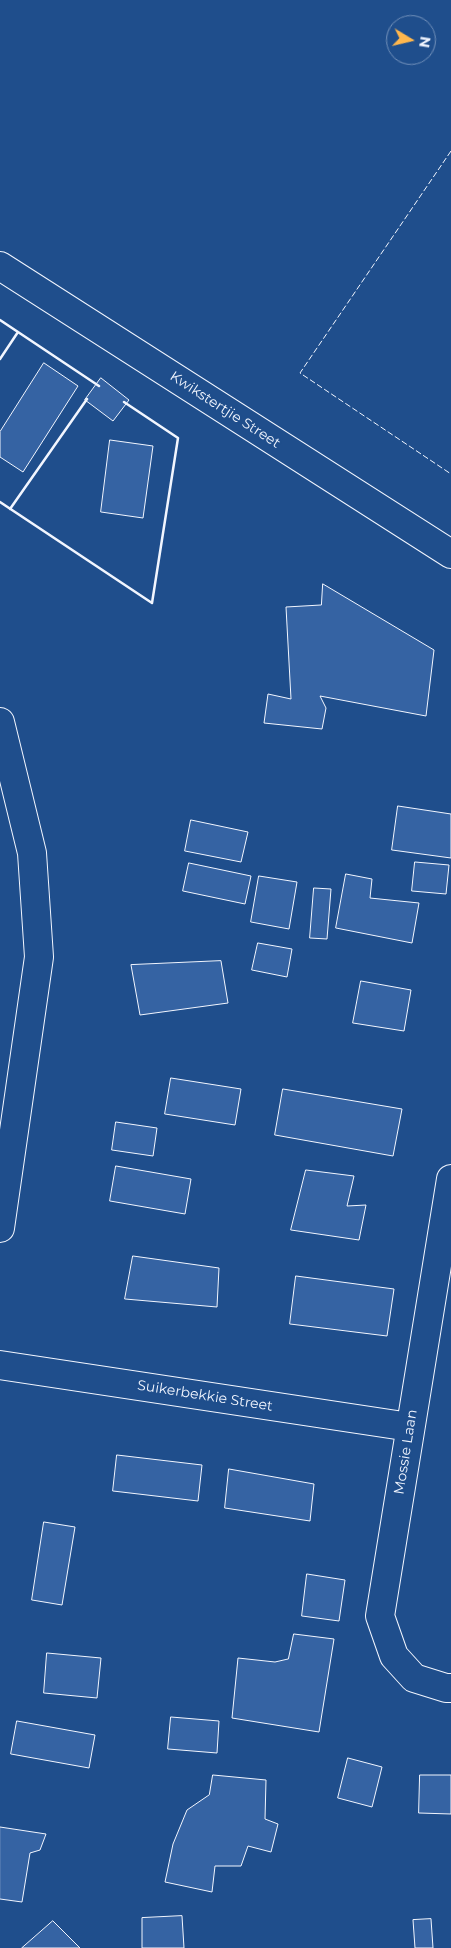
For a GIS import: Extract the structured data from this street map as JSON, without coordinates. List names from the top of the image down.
{
  "streets": {
    "street": ["Kwikstertjie Street", "Suikerbekkie Street", "Mossie Laan"]
  },
  "crossings": [
    ["Suikerbekkie Street", "Mossie Laan"]
  ],
  "north": "right"
}
